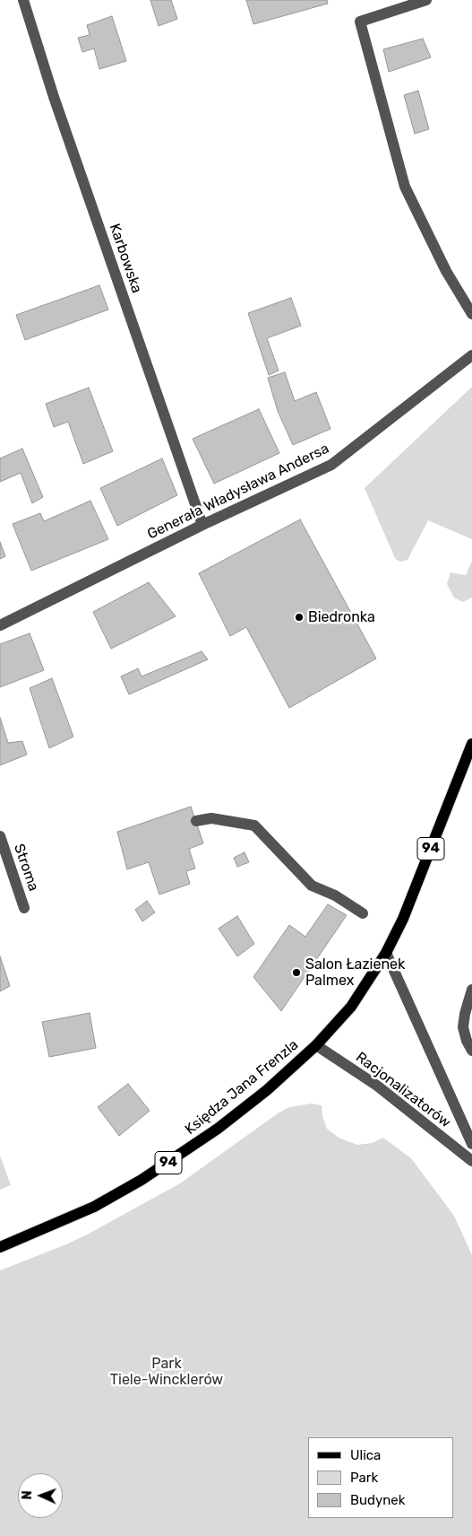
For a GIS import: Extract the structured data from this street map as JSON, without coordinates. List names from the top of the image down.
{
  "streets": {
    "main road": ["94", "Księdza Jana Frenzla"],
    "street": [
      "Karbowska",
      "Generała Władysława Andersa",
      "Stroma",
      "Racjonalizatorów"
    ]
  },
  "crossings": [
    ["Karbowska", "Generała Władysława Andersa"],
    ["Księdza Jana Frenzla", "Racjonalizatorów"]
  ],
  "parks": ["Park Tiele-Wincklerów"],
  "places": ["Biedronka", "Salon Łazienek Palmex"],
  "legend": ["Ulica", "Park", "Budynek"],
  "north": "left"
}
